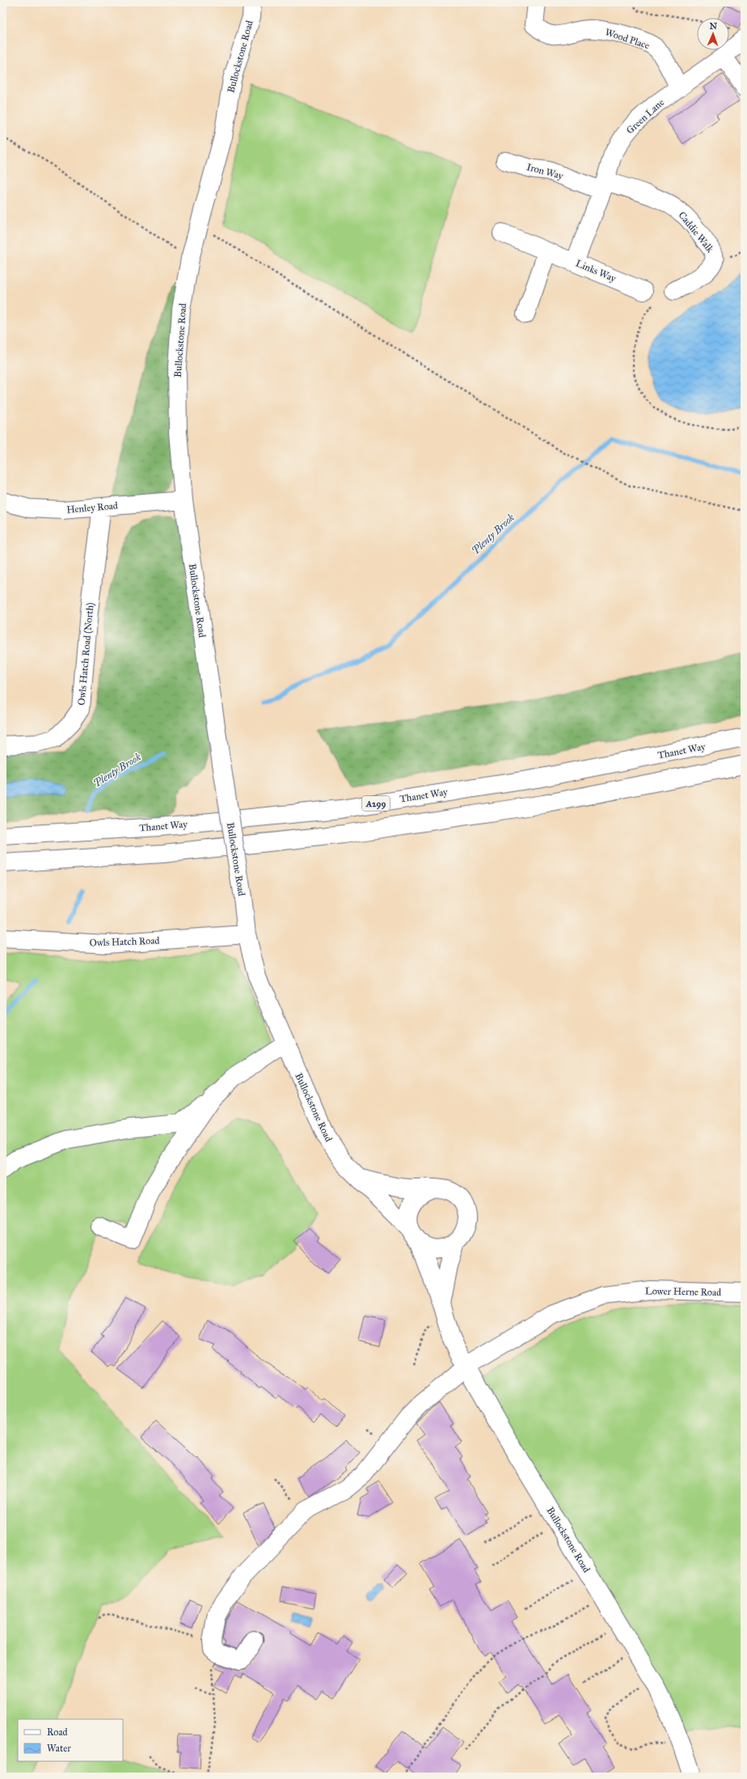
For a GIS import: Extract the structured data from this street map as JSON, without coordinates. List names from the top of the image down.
{
  "streets": {
    "main road": [
      "Wood Place",
      "Bullockstone Road",
      "Green Lane",
      "Iron Way",
      "Caddie Walk",
      "Links Way",
      "Henley Road",
      "Owls Hatch Road (North)",
      "Thanet Way",
      "A299",
      "Owls Hatch Road",
      "Lower Herne Road"
    ]
  },
  "crossings": [
    ["Wood Place", "Green Lane"],
    ["Bullockstone Road", "Henley Road"],
    ["Bullockstone Road", "Owls Hatch Road"],
    ["Bullockstone Road", "Lower Herne Road"],
    ["Green Lane", "Iron Way"],
    ["Green Lane", "Caddie Walk"],
    ["Green Lane", "Links Way"],
    ["Iron Way", "Caddie Walk"],
    ["Henley Road", "Owls Hatch Road (North)"]
  ],
  "water": ["Plenty Brook"],
  "legend": ["Road", "Water"],
  "north": "top"
}
